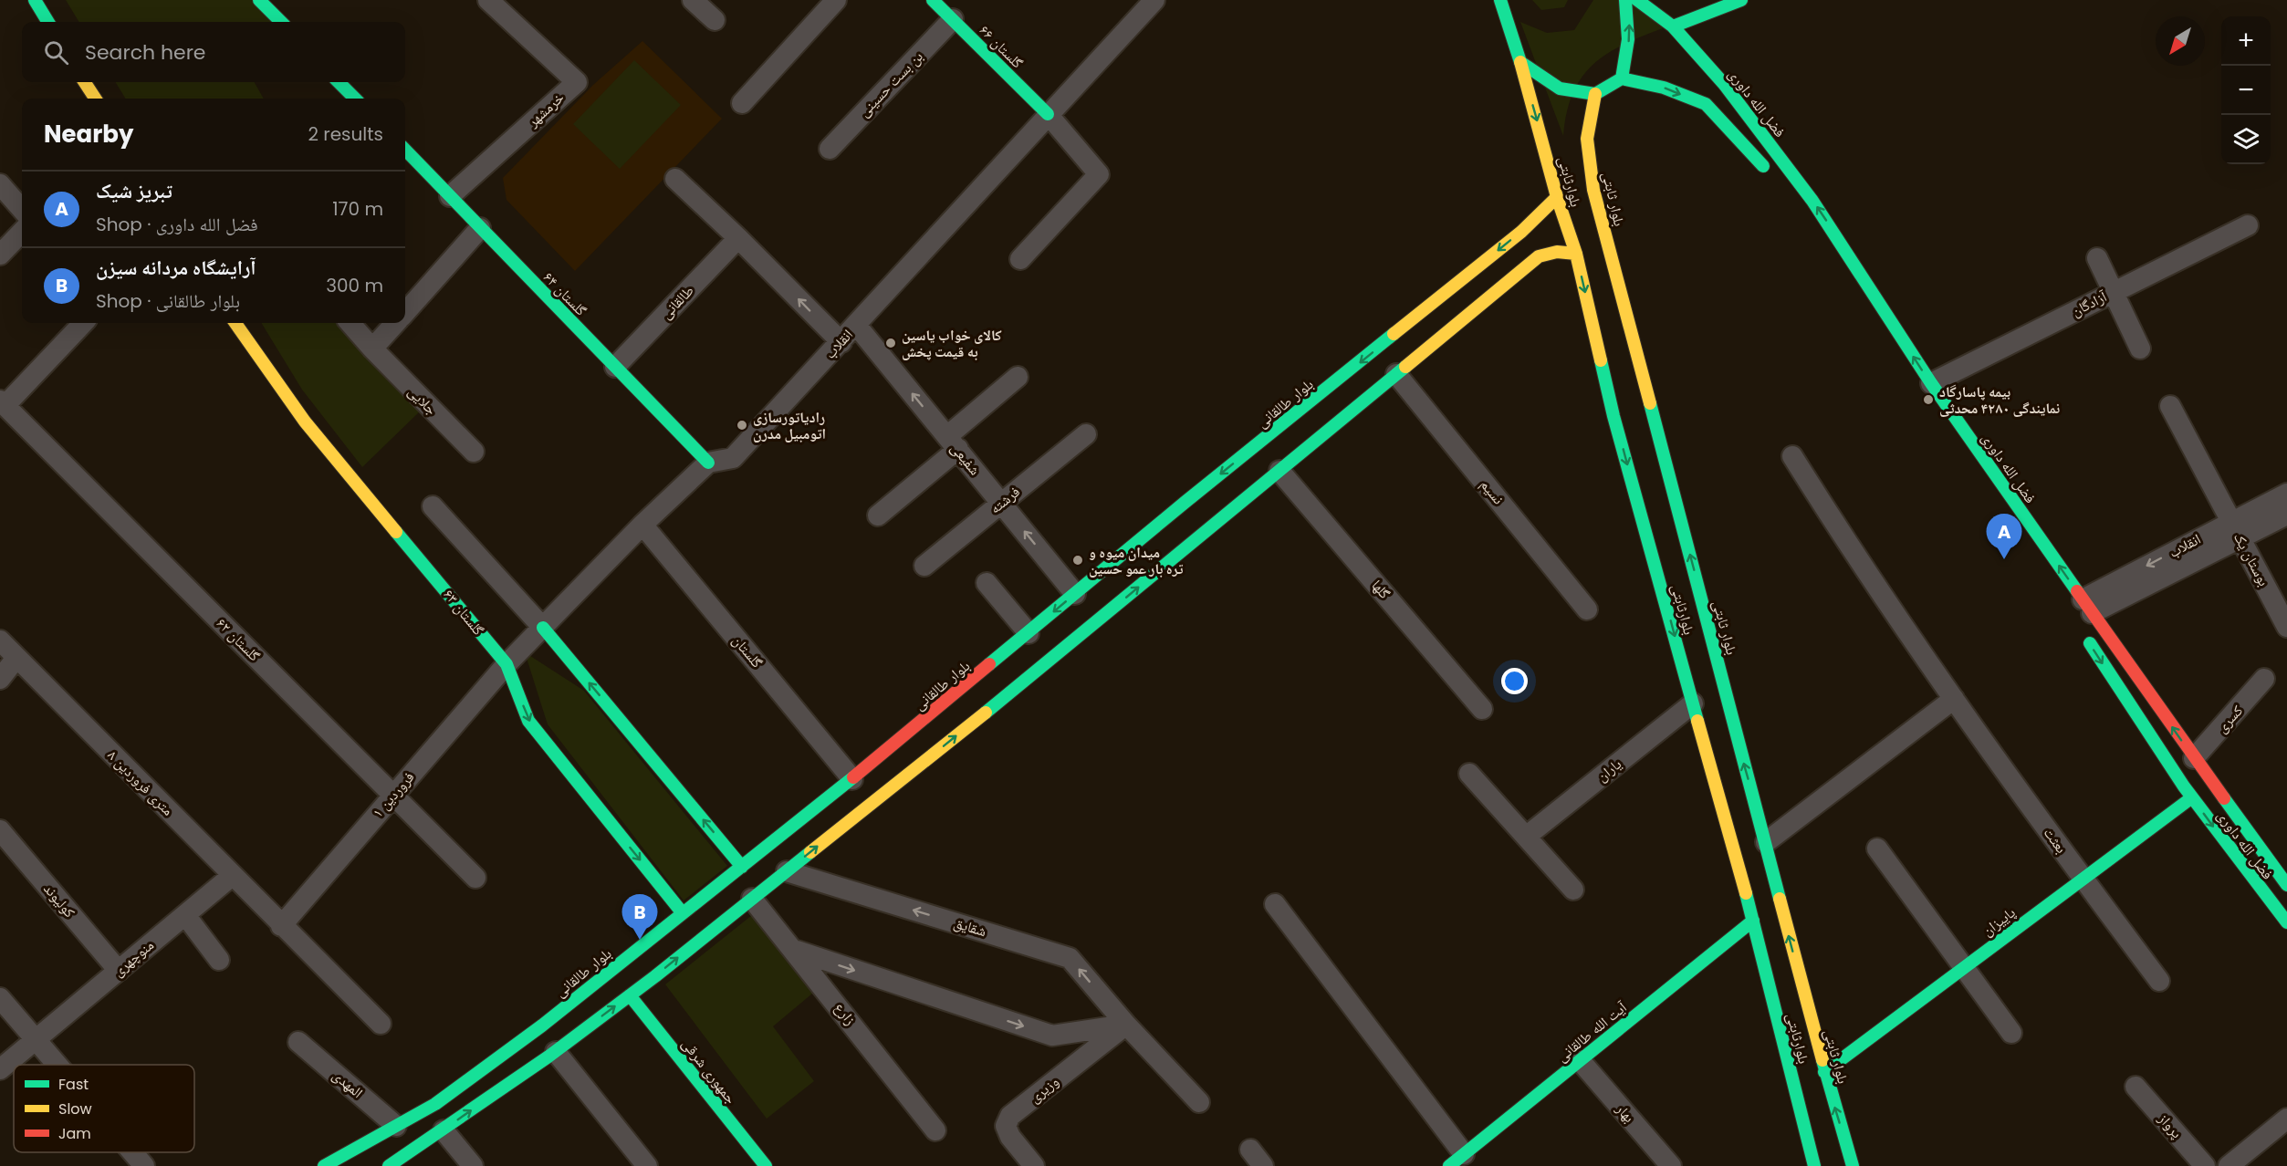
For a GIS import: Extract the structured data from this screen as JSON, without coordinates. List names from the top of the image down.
{
  "streets": {
    "main road": [
      "گلستان ۶۶",
      "فضل الله داوری",
      "بلوارثابتی",
      "بلوار ثابتی",
      "گلستان ۶۴",
      "بلوار طالقانی",
      "گلستان ۶۳",
      "پاییزان",
      "آیت الله طالقانی",
      "جمهوری شرقی"
    ],
    "street": [
      "بن بست حسینی",
      "خرمشهر",
      "طالقانی",
      "آزادگان",
      "انقلاب",
      "جلایی",
      "شفیعی",
      "نسیم",
      "فرشته",
      "بوستان یک",
      "گلها",
      "گلستان ۶۲",
      "گلستان",
      "کسری",
      "یاران",
      "۸ متری فروردین",
      "فروردین ۱",
      "بعثت",
      "کولیوند",
      "شقایق",
      "منوچهری",
      "زارع",
      "المهدی",
      "وزیری",
      "بهار",
      "پرواز"
    ]
  },
  "crossings": [
    ["گلستان ۶۶", "بن بست حسینی"],
    ["گلستان ۶۶", "انقلاب"],
    ["فضل الله داوری", "آزادگان"],
    ["فضل الله داوری", "انقلاب"],
    ["فضل الله داوری", "کسری"],
    ["فضل الله داوری", "پاییزان"],
    ["خرمشهر", "گلستان ۶۴"],
    ["بلوارثابتی", "بلوار طالقانی"],
    ["بلوارثابتی", "یاران"],
    ["بلوارثابتی", "آیت الله طالقانی"],
    ["بلوار ثابتی", "پاییزان"],
    ["گلستان ۶۴", "طالقانی"],
    ["گلستان ۶۴", "انقلاب"],
    ["انقلاب", "شفیعی"],
    ["انقلاب", "بوستان یک"],
    ["انقلاب", "گلستان ۶۳"],
    ["انقلاب", "گلستان"],
    ["انقلاب", "فروردین ۱"],
    ["بلوار طالقانی", "شفیعی"],
    ["بلوار طالقانی", "گلستان ۶۳"],
    ["بلوار طالقانی", "گلستان"],
    ["بلوار طالقانی", "المهدی"],
    ["شفیعی", "فرشته"],
    ["گلستان ۶۳", "فروردین ۱"],
    ["گلستان ۶۲", "فروردین ۱"],
    ["۸ متری فروردین", "فروردین ۱"],
    ["۸ متری فروردین", "منوچهری"],
    ["بعثت", "پاییزان"],
    ["کولیوند", "منوچهری"],
    ["شقایق", "وزیری"],
    ["آیت الله طالقانی", "بهار"]
  ],
  "one_way": ["بلوارثابتی", "بلوار ثابتی", "شفیعی"],
  "places": [
    "کالای خواب یاسین به قیمت پخش",
    "بیمه پاسارگاد نمایندگی ۴۲۸۰ محدثی",
    "رادیاتورسازی اتومبیل مدرن",
    "میدان میوه و تره بار عمو حسین"
  ],
  "legend": ["Fast", "Slow", "Jam"],
  "north": "bottom left",
  "page": {
    "map_buttons": ["+", "−"],
    "search": "Search here",
    "heading": ["Nearby", "2 results"],
    "list": [
      {
        "mark": "A",
        "name": "تبریز شیک",
        "note": "Shop · فضل الله داوری",
        "value": "170 m"
      },
      {
        "mark": "B",
        "name": "آرایشگاه مردانه سیزن",
        "note": "Shop · بلوار طالقانی",
        "value": "300 m"
      }
    ],
    "pins": ["A", "B"]
  }
}
